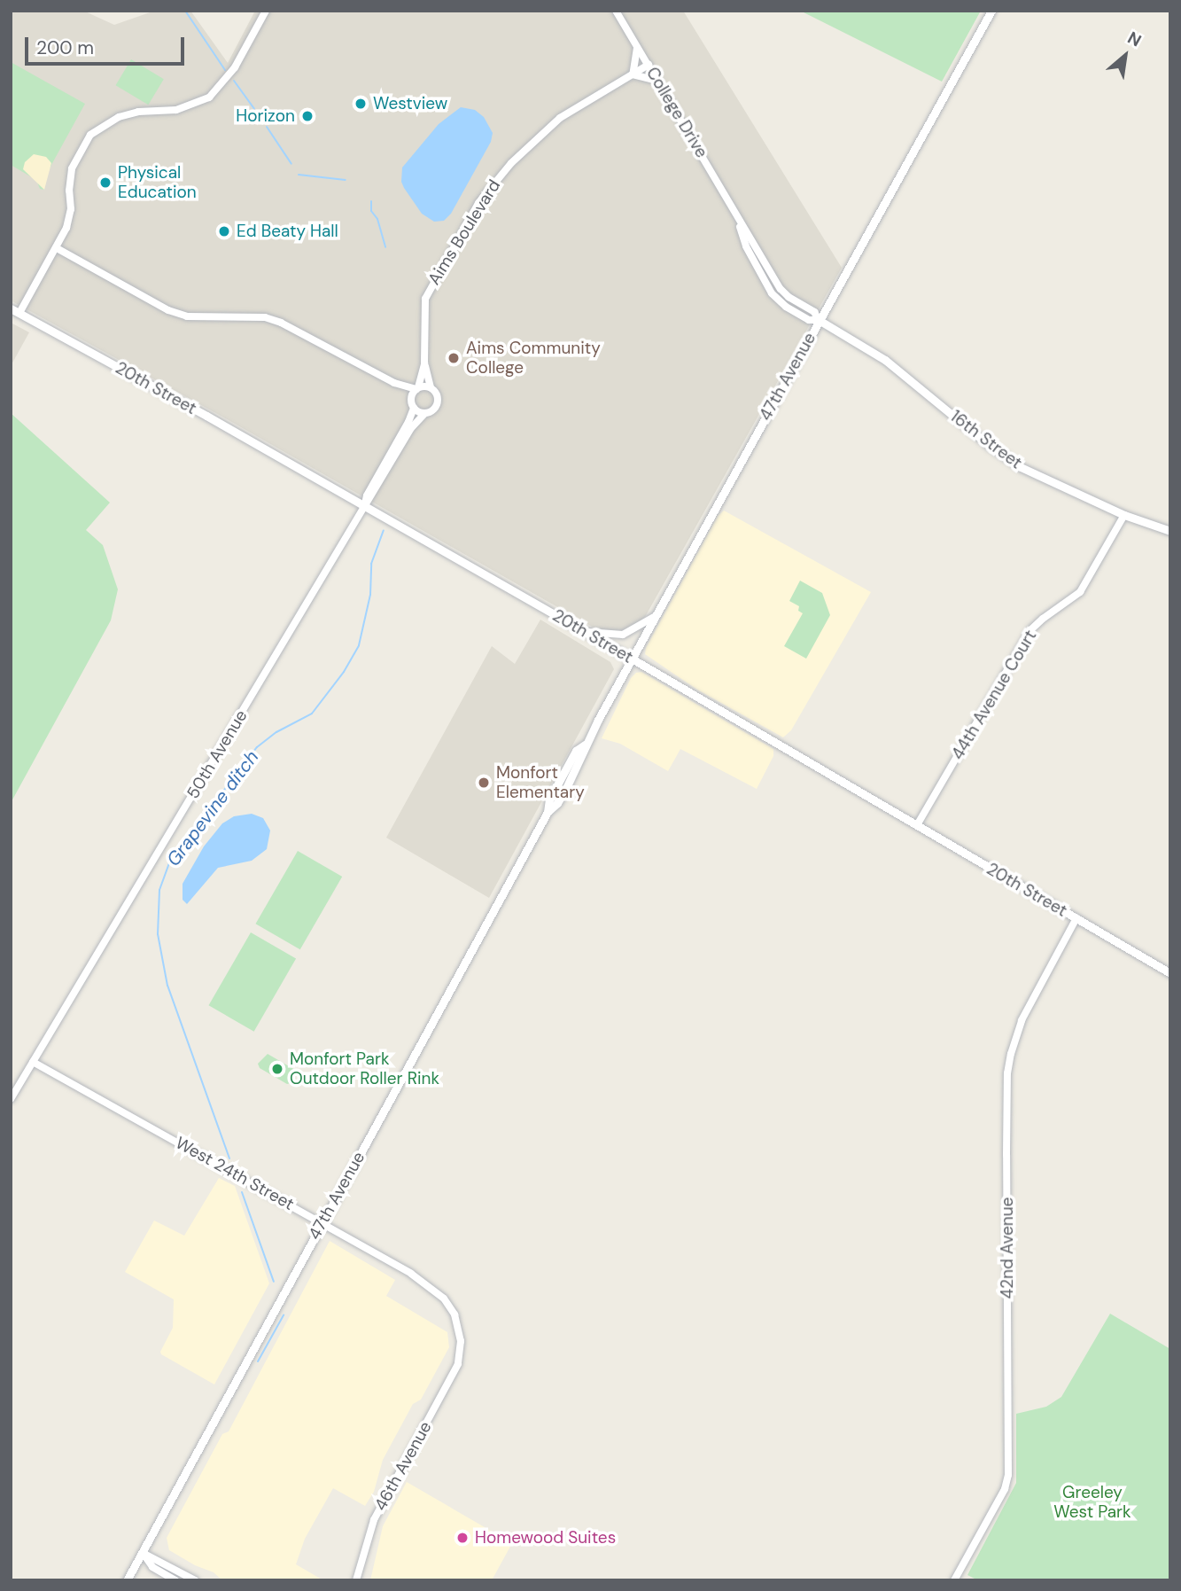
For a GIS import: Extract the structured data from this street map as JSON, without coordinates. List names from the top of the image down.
{
  "streets": {
    "main road": ["47th Avenue", "20th Street", "16th Street"],
    "street": [
      "College Drive",
      "Aims Boulevard",
      "44th Avenue Court",
      "50th Avenue",
      "West 24th Street",
      "42nd Avenue",
      "46th Avenue"
    ]
  },
  "crossings": [
    ["College Drive", "Aims Boulevard"],
    ["College Drive", "47th Avenue"],
    ["College Drive", "16th Street"],
    ["Aims Boulevard", "50th Avenue"],
    ["47th Avenue", "20th Street"],
    ["47th Avenue", "16th Street"],
    ["47th Avenue", "West 24th Street"],
    ["20th Street", "44th Avenue Court"],
    ["20th Street", "50th Avenue"],
    ["20th Street", "42nd Avenue"],
    ["16th Street", "44th Avenue Court"],
    ["50th Avenue", "West 24th Street"],
    ["West 24th Street", "46th Avenue"]
  ],
  "water": ["Grapevine ditch"],
  "parks": ["Greeley West Park"],
  "places": [
    "Westview",
    "Horizon",
    "Physical Education",
    "Ed Beaty Hall",
    "Aims Community College",
    "Monfort Elementary",
    "Monfort Park Outdoor Roller Rink",
    "Homewood Suites"
  ],
  "scale_bar": "200 m",
  "north": "top right"
}
